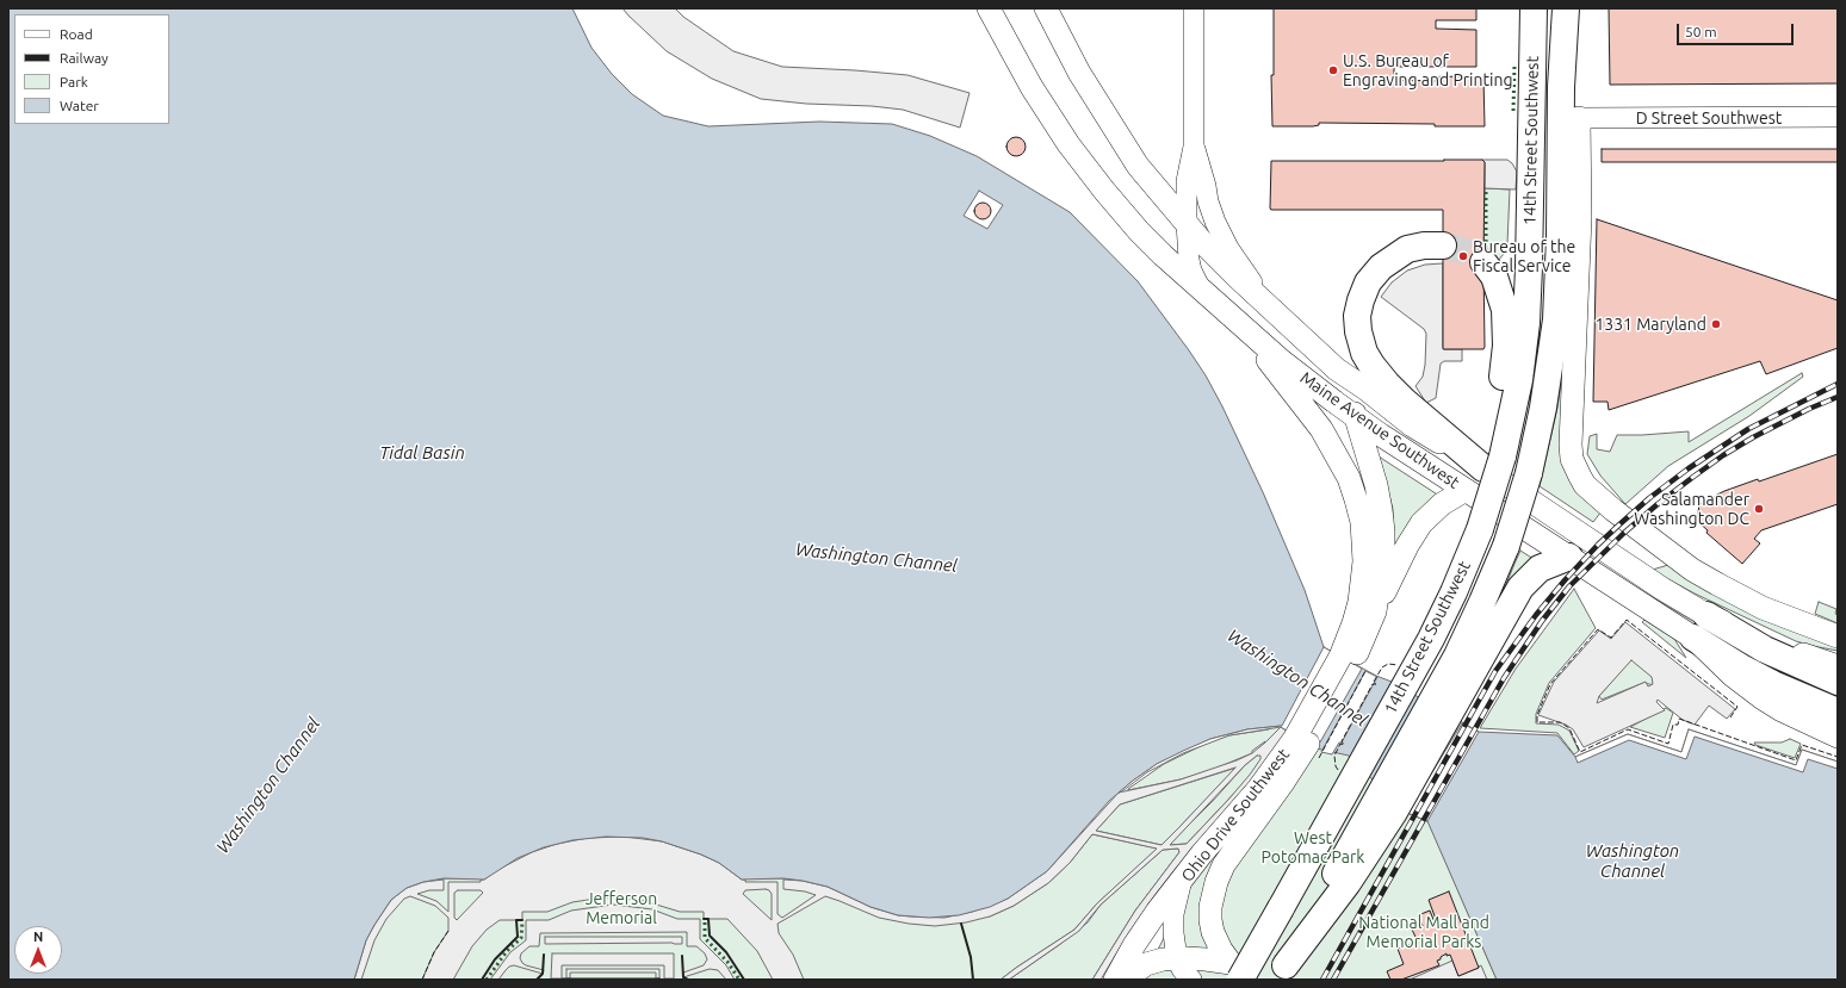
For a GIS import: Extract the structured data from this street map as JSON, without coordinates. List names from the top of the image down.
{
  "streets": {
    "highway": ["14th Street Southwest"],
    "main road": ["D Street Southwest", "Maine Avenue Southwest", "Ohio Drive Southwest"]
  },
  "crossings": [
    ["14th Street Southwest", "Maine Avenue Southwest"],
    ["14th Street Southwest", "Ohio Drive Southwest"],
    ["Maine Avenue Southwest", "Ohio Drive Southwest"]
  ],
  "water": ["Tidal Basin", "Washington Channel"],
  "parks": ["West Potomac Park", "Jefferson Memorial", "National Mall and Memorial Parks"],
  "places": [
    "U.S. Bureau of Engraving and Printing",
    "Bureau of the Fiscal Service",
    "1331 Maryland",
    "Salamander Washington DC"
  ],
  "legend": [
    "Road",
    "Railway",
    "Park",
    "Water"
  ],
  "scale_bar": "50 m",
  "north": "top"
}
